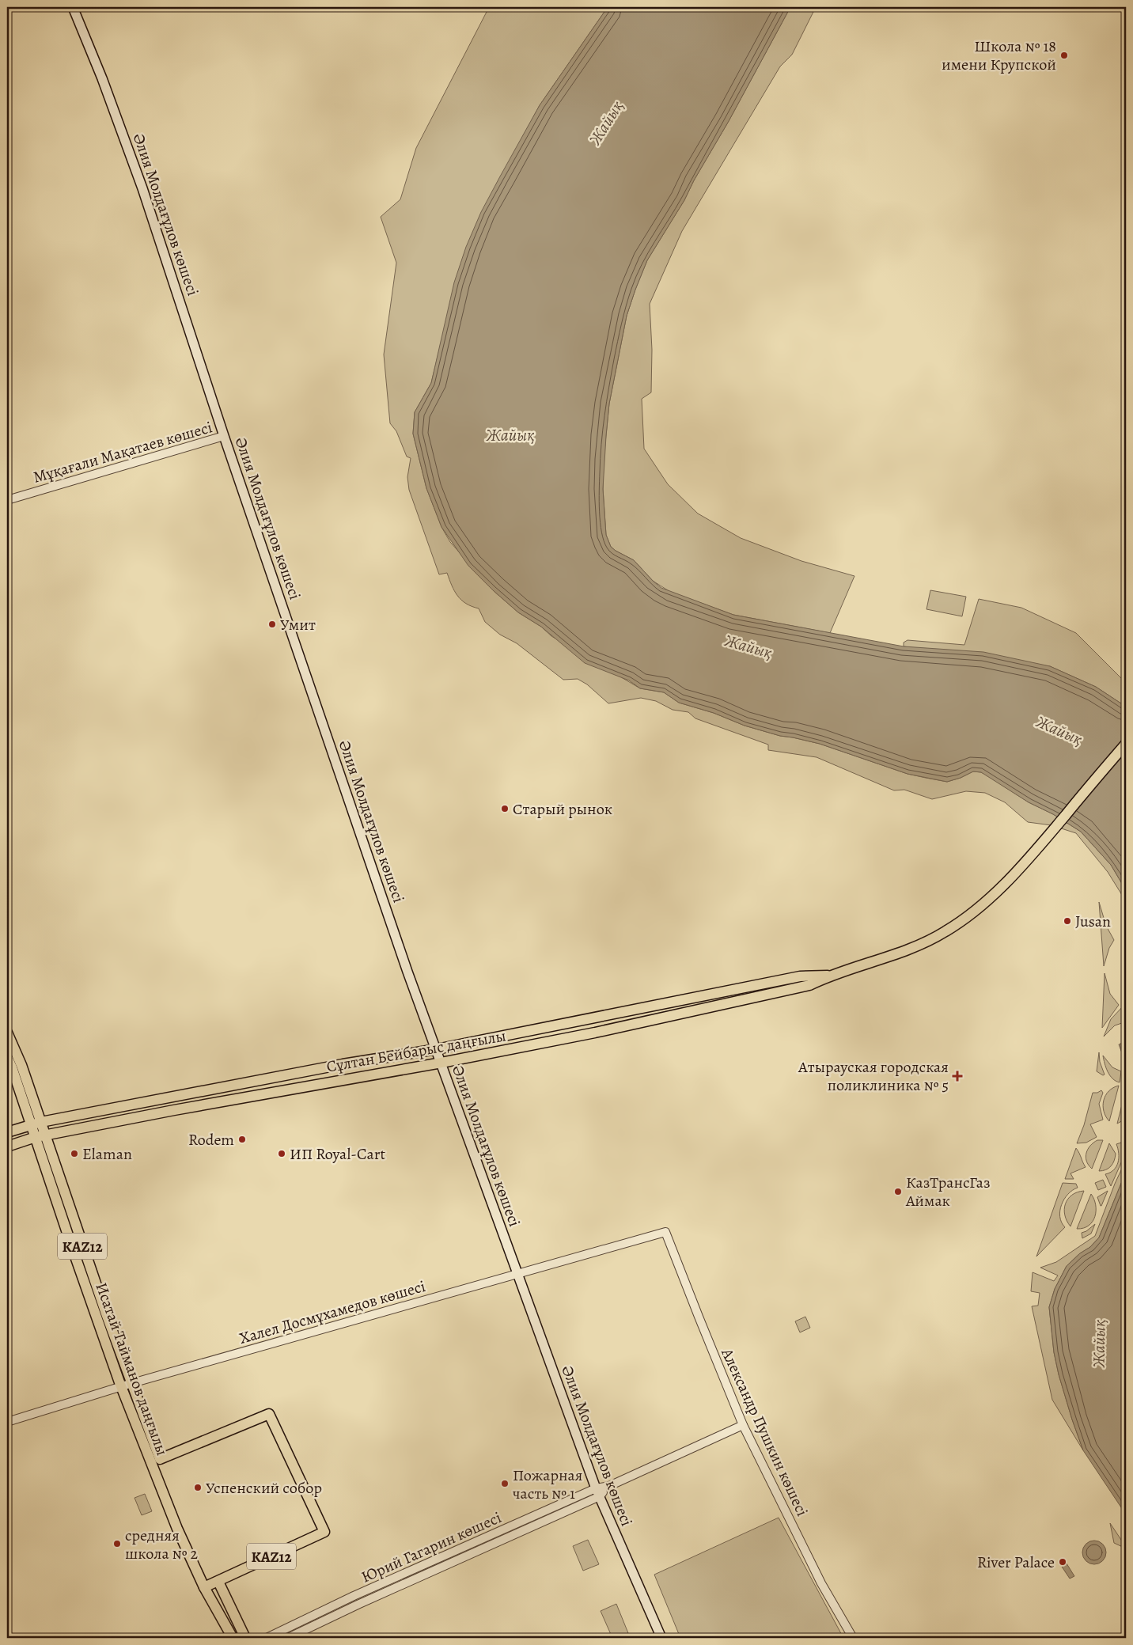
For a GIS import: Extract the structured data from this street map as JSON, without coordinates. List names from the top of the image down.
{
  "streets": {
    "main road": [
      "Әлия Молдағұлов көшесі",
      "Сұлтан Бейбарыс даңғылы",
      "KAZ12",
      "Исатай Тайманов даңғылы"
    ],
    "street": [
      "Мұқағали Мақатаев көшесі",
      "Халел Досмұхамедов көшесі",
      "Александр Пушкин көшесі",
      "Юрий Гагарин көшесі"
    ]
  },
  "crossings": [
    ["Әлия Молдағұлов көшесі", "Мұқағали Мақатаев көшесі"],
    ["Әлия Молдағұлов көшесі", "Сұлтан Бейбарыс даңғылы"],
    ["Әлия Молдағұлов көшесі", "Халел Досмұхамедов көшесі"],
    ["Әлия Молдағұлов көшесі", "Юрий Гагарин көшесі"],
    ["Сұлтан Бейбарыс даңғылы", "Исатай Тайманов даңғылы"],
    ["KAZ12", "Исатай Тайманов даңғылы"],
    ["Халел Досмұхамедов көшесі", "Исатай Тайманов даңғылы"],
    ["Халел Досмұхамедов көшесі", "Александр Пушкин көшесі"],
    ["Александр Пушкин көшесі", "Юрий Гагарин көшесі"]
  ],
  "water": ["Жайық"],
  "places": {
    "other": [
      "Школа № 18 имени Крупской",
      "Умит",
      "Старый рынок",
      "Jusan",
      "Rodem",
      "Elaman",
      "ИП Royal-Cart",
      "КазТрансГаз Аймак",
      "Пожарная часть № 1",
      "Успенский собор",
      "cредняя школа № 2",
      "River Palace"
    ],
    "health": ["Атырауская городская поликлиника № 5"]
  }
}
